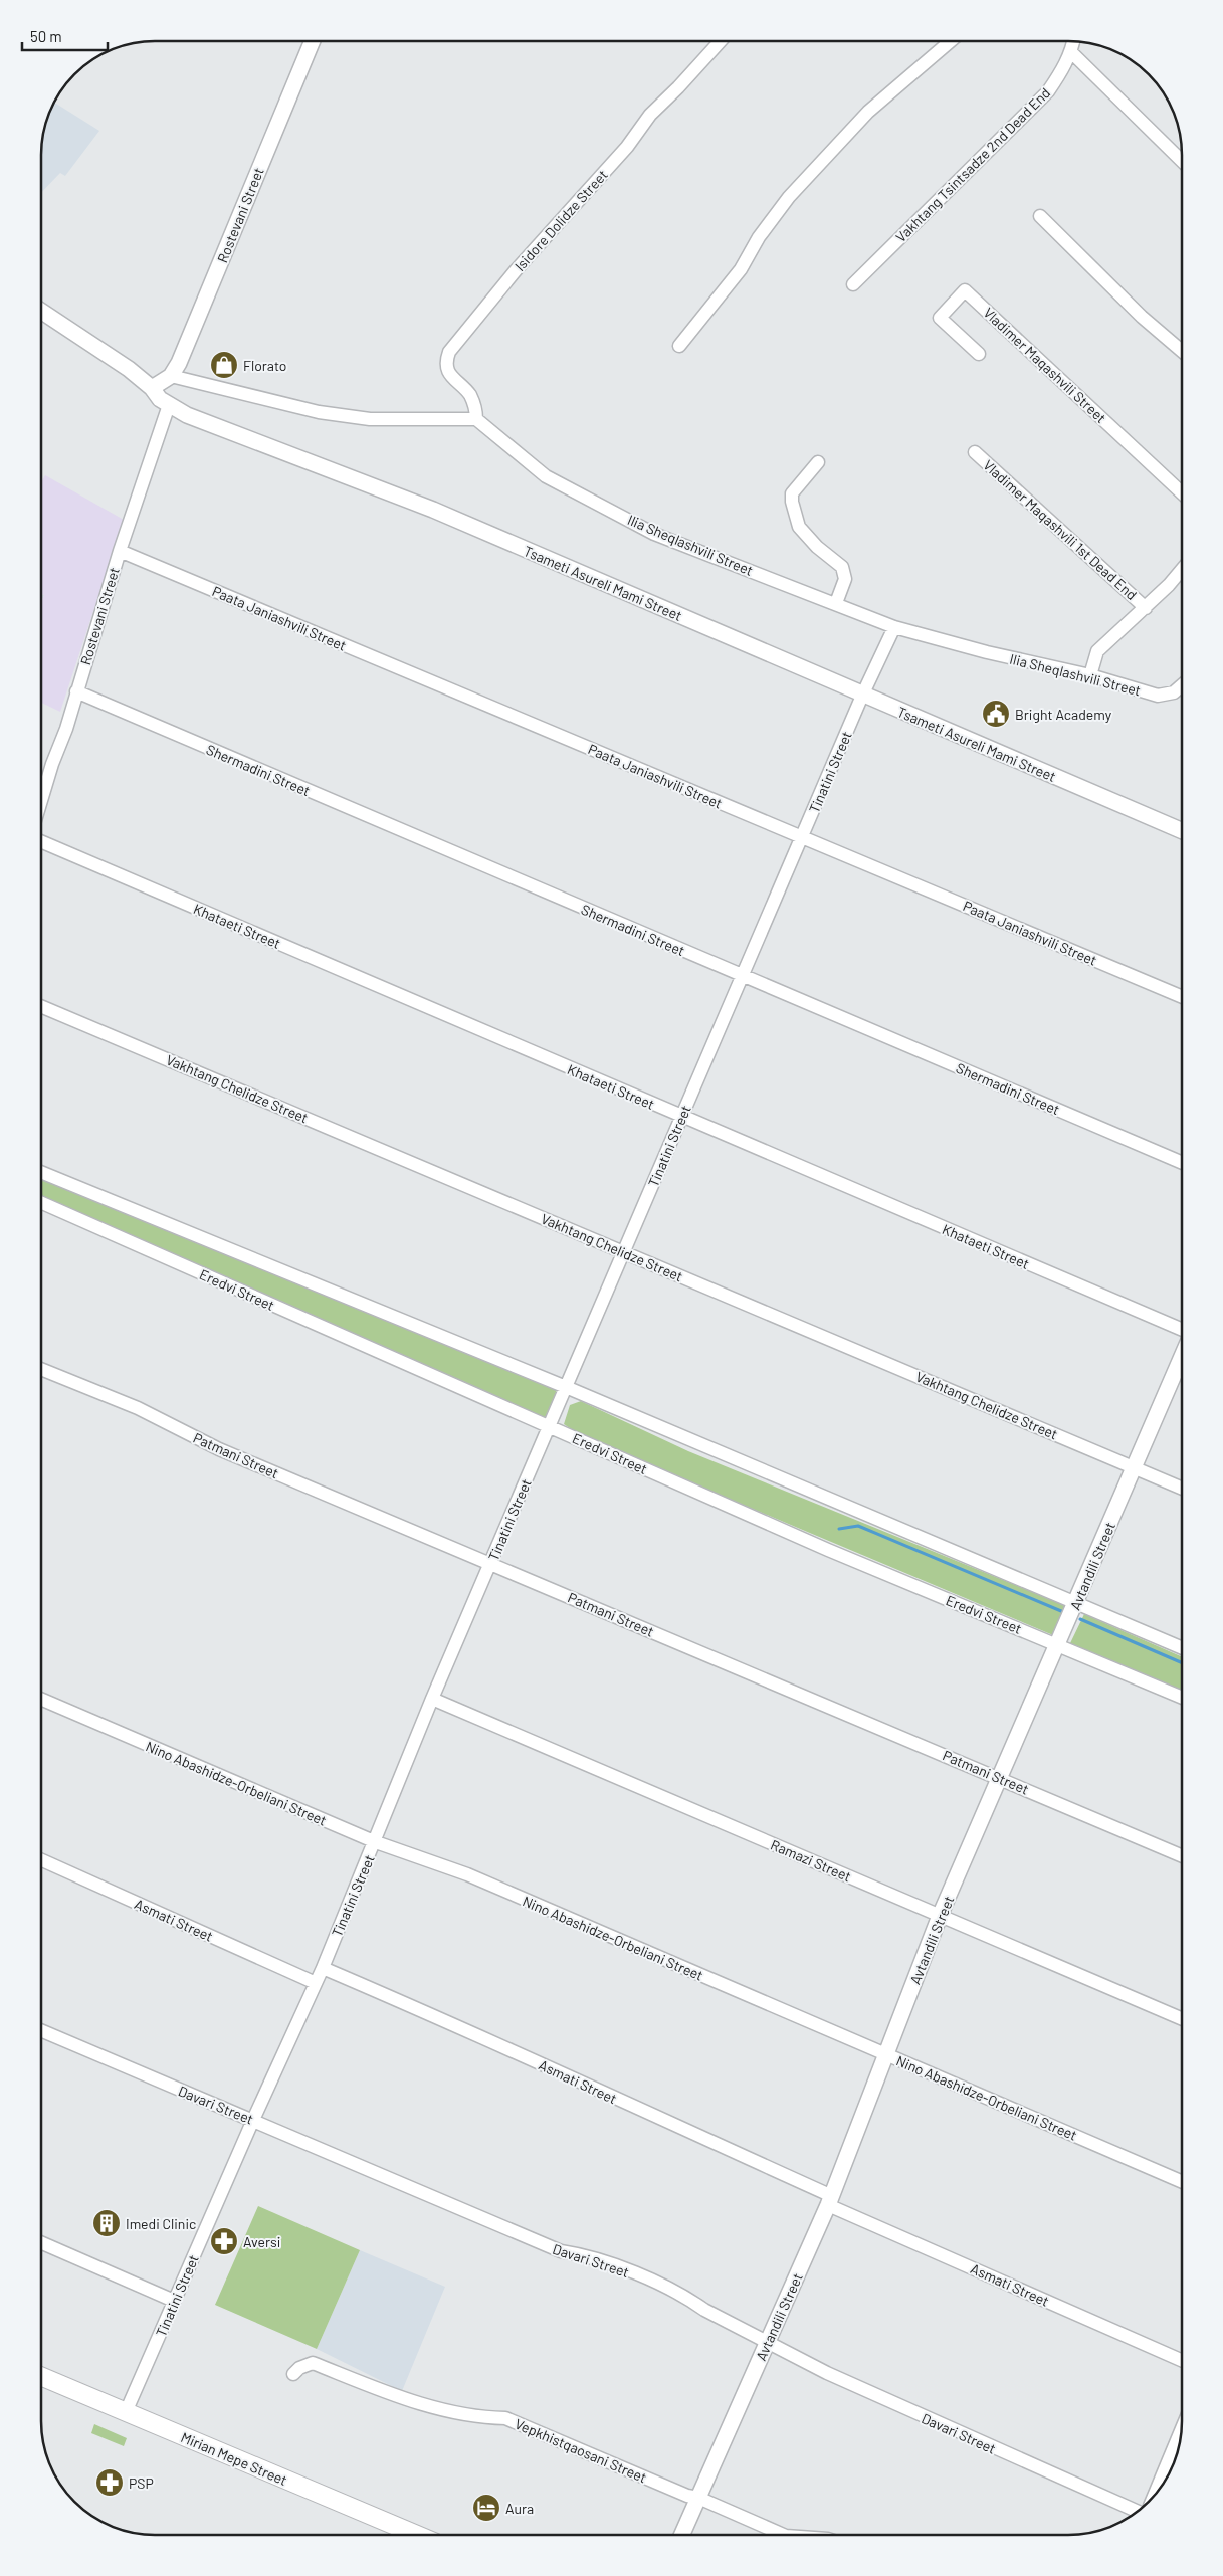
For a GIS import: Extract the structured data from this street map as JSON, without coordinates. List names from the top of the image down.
{
  "streets": {
    "main road": ["Mirian Mepe Street"],
    "street": [
      "Vakhtang Tsintsadze 2nd Dead End",
      "Rostevani Street",
      "Isidore Dolidze Street",
      "Vladimer Maqashvili Street",
      "Vladimer Maqashvili 1st Dead End",
      "Ilia Sheqlashvili Street",
      "Tsameti Asureli Mami Street",
      "Paata Janiashvili Street",
      "Shermadini Street",
      "Tinatini Street",
      "Khataeti Street",
      "Vakhtang Chelidze Street",
      "Eredvi Street",
      "Patmani Street",
      "Avtandili Street",
      "Nino Abashidze-Orbeliani Street",
      "Ramazi Street",
      "Asmati Street",
      "Davari Street",
      "Vepkhistqaosani Street"
    ]
  },
  "crossings": [
    ["Rostevani Street", "Tsameti Asureli Mami Street"],
    ["Rostevani Street", "Paata Janiashvili Street"],
    ["Rostevani Street", "Shermadini Street"],
    ["Isidore Dolidze Street", "Ilia Sheqlashvili Street"],
    ["Ilia Sheqlashvili Street", "Tinatini Street"],
    ["Tsameti Asureli Mami Street", "Tinatini Street"],
    ["Paata Janiashvili Street", "Tinatini Street"],
    ["Shermadini Street", "Tinatini Street"],
    ["Tinatini Street", "Khataeti Street"],
    ["Tinatini Street", "Vakhtang Chelidze Street"],
    ["Tinatini Street", "Eredvi Street"],
    ["Tinatini Street", "Patmani Street"],
    ["Tinatini Street", "Nino Abashidze-Orbeliani Street"],
    ["Tinatini Street", "Ramazi Street"],
    ["Tinatini Street", "Asmati Street"],
    ["Tinatini Street", "Davari Street"],
    ["Tinatini Street", "Mirian Mepe Street"],
    ["Vakhtang Chelidze Street", "Avtandili Street"],
    ["Eredvi Street", "Avtandili Street"],
    ["Patmani Street", "Avtandili Street"],
    ["Avtandili Street", "Nino Abashidze-Orbeliani Street"],
    ["Avtandili Street", "Ramazi Street"],
    ["Avtandili Street", "Asmati Street"],
    ["Avtandili Street", "Davari Street"],
    ["Avtandili Street", "Vepkhistqaosani Street"]
  ],
  "places": {
    "shop": ["Florato"],
    "public building": ["Bright Academy"],
    "building": ["Imedi Clinic"],
    "pharmacy": ["Aversi", "PSP"],
    "hotel": ["Aura"]
  },
  "scale_bar": "50 m"
}
